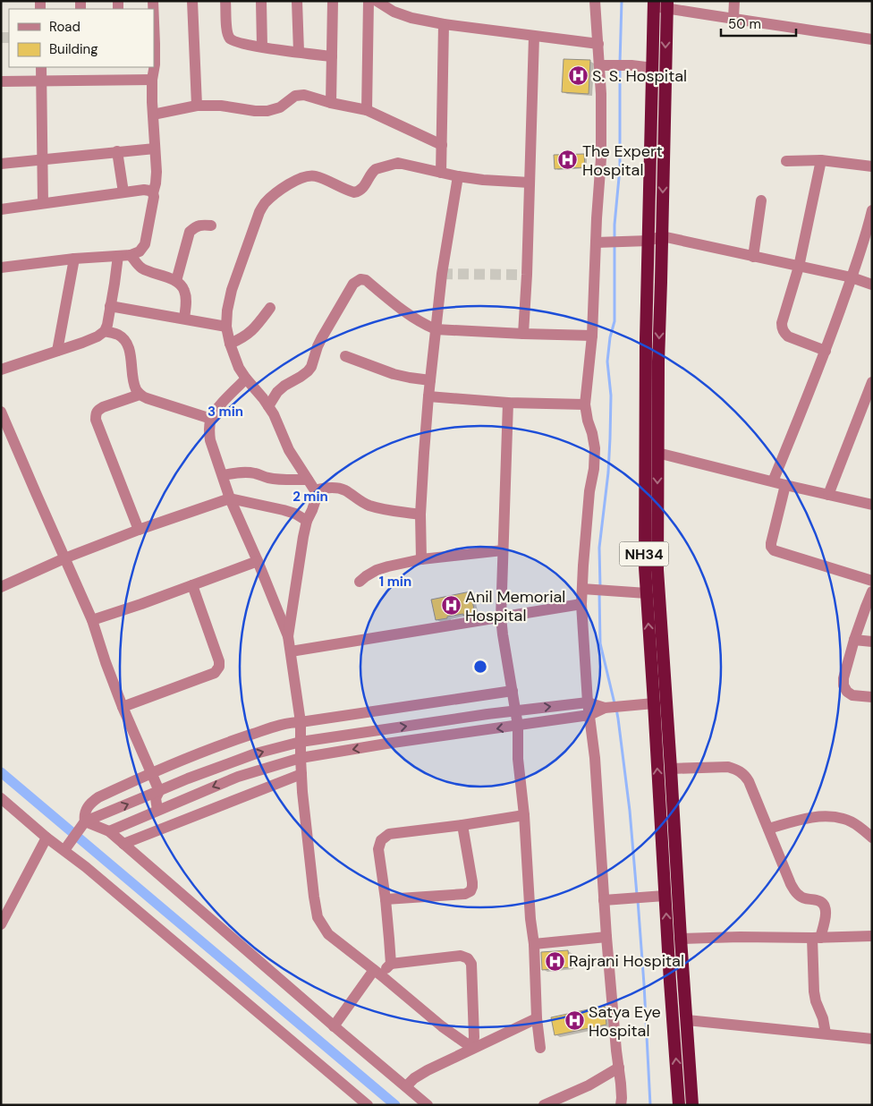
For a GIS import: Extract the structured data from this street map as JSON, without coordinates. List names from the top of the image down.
{
  "streets": {
    "highway": ["NH34"]
  },
  "places": {
    "hospital": [
      "S. S. Hospital",
      "The Expert Hospital",
      "Anil Memorial Hospital",
      "Rajrani Hospital",
      "Satya Eye Hospital"
    ]
  },
  "legend": ["Road", "Building"],
  "scale_bar": "50 m",
  "rings": ["3 min", "2 min", "1 min"]
}
